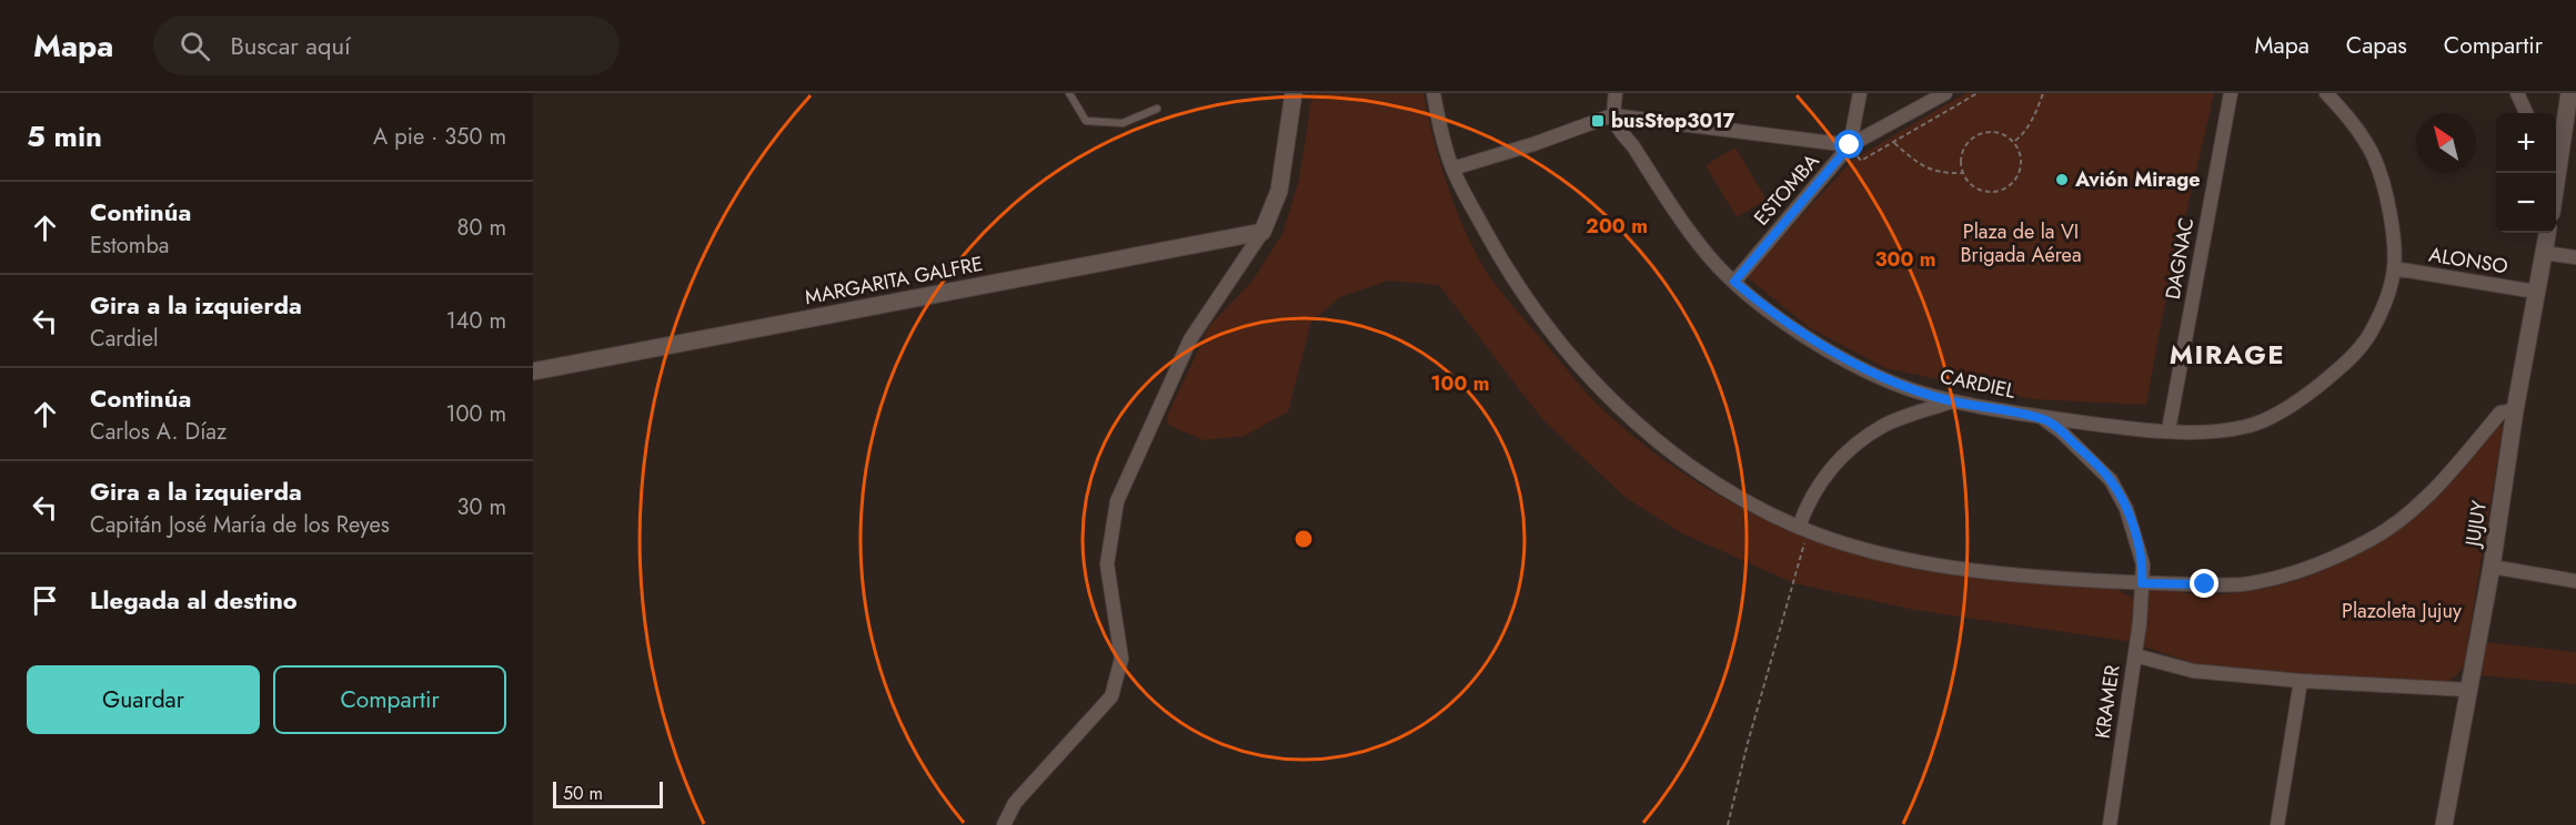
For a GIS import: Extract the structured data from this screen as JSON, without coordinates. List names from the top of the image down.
{
  "streets": {
    "street": [
      "ESTOMBA",
      "DAGNAC",
      "ALONSO",
      "MARGARITA GALFRE",
      "CARDIEL",
      "JUJUY",
      "KRAMER"
    ]
  },
  "crossings": [
    ["ESTOMBA", "CARDIEL"],
    ["DAGNAC", "CARDIEL"],
    ["ALONSO", "CARDIEL"],
    ["ALONSO", "JUJUY"],
    ["CARDIEL", "KRAMER"]
  ],
  "districts": ["MIRAGE"],
  "parks": ["Plaza de la VI Brigada Aérea", "Plazoleta Jujuy"],
  "places": {
    "transit": ["busStop3017"],
    "other": ["Avión Mirage"]
  },
  "scale_bar": "50 m",
  "north": "top left",
  "page": {
    "header": "Mapa",
    "search": "Buscar aquí",
    "nav": ["Mapa", "Capas", "Compartir"],
    "heading": ["5 min", "A pie · 350 m"],
    "map_buttons": ["+", "−"],
    "list": [
      ["Continúa", "Estomba", "80 m"],
      ["Gira a la izquierda", "Cardiel", "140 m"],
      ["Continúa", "Carlos A. Díaz", "100 m"],
      ["Gira a la izquierda", "Capitán José María de los Reyes", "30 m"],
      "Llegada al destino"
    ],
    "buttons": ["Guardar", "Compartir"],
    "scale": "50 m"
  },
  "rings": ["200 m", "300 m", "100 m"]
}
